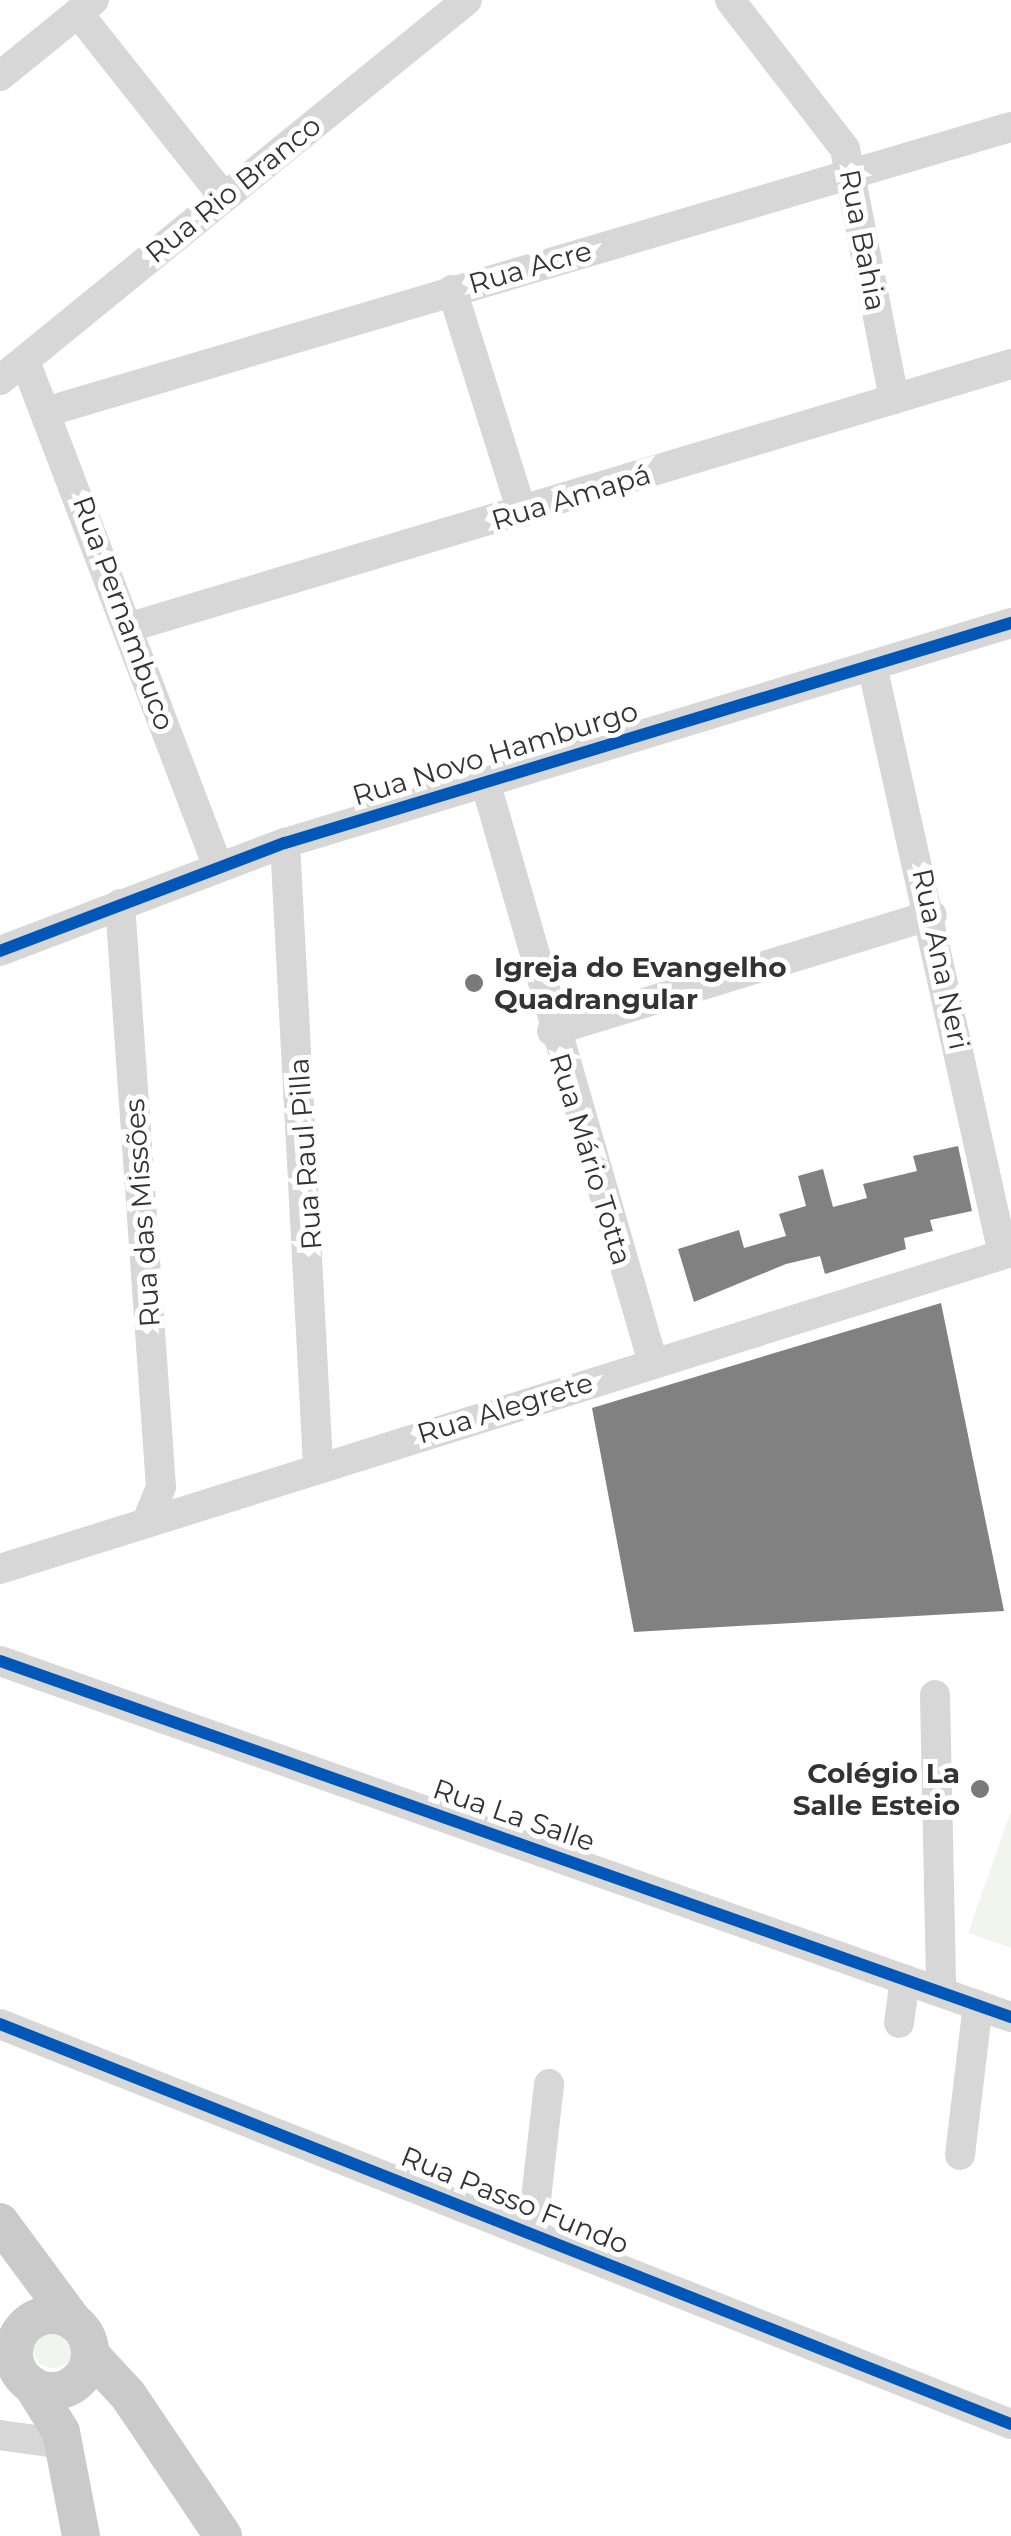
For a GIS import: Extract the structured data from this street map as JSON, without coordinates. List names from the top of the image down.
{
  "streets": {
    "street": [
      "Rua Rio Branco",
      "Rua Bahia",
      "Rua Acre",
      "Rua Amapá",
      "Rua Pernambuco",
      "Rua Novo Hamburgo",
      "Rua Ana Neri",
      "Rua Raul Pilla",
      "Rua Mário Totta",
      "Rua das Missões",
      "Rua Alegrete",
      "Rua La Salle",
      "Rua Passo Fundo"
    ]
  },
  "crossings": [
    ["Rua Rio Branco", "Rua Pernambuco"],
    ["Rua Bahia", "Rua Acre"],
    ["Rua Bahia", "Rua Amapá"],
    ["Rua Acre", "Rua Pernambuco"],
    ["Rua Amapá", "Rua Pernambuco"],
    ["Rua Pernambuco", "Rua Novo Hamburgo"],
    ["Rua Novo Hamburgo", "Rua Ana Neri"],
    ["Rua Novo Hamburgo", "Rua Raul Pilla"],
    ["Rua Novo Hamburgo", "Rua Mário Totta"],
    ["Rua Novo Hamburgo", "Rua das Missões"],
    ["Rua Ana Neri", "Rua Alegrete"],
    ["Rua Raul Pilla", "Rua Alegrete"],
    ["Rua Mário Totta", "Rua Alegrete"],
    ["Rua das Missões", "Rua Alegrete"]
  ],
  "places": ["Igreja do Evangelho Quadrangular", "Colégio La Salle Esteio"]
}
